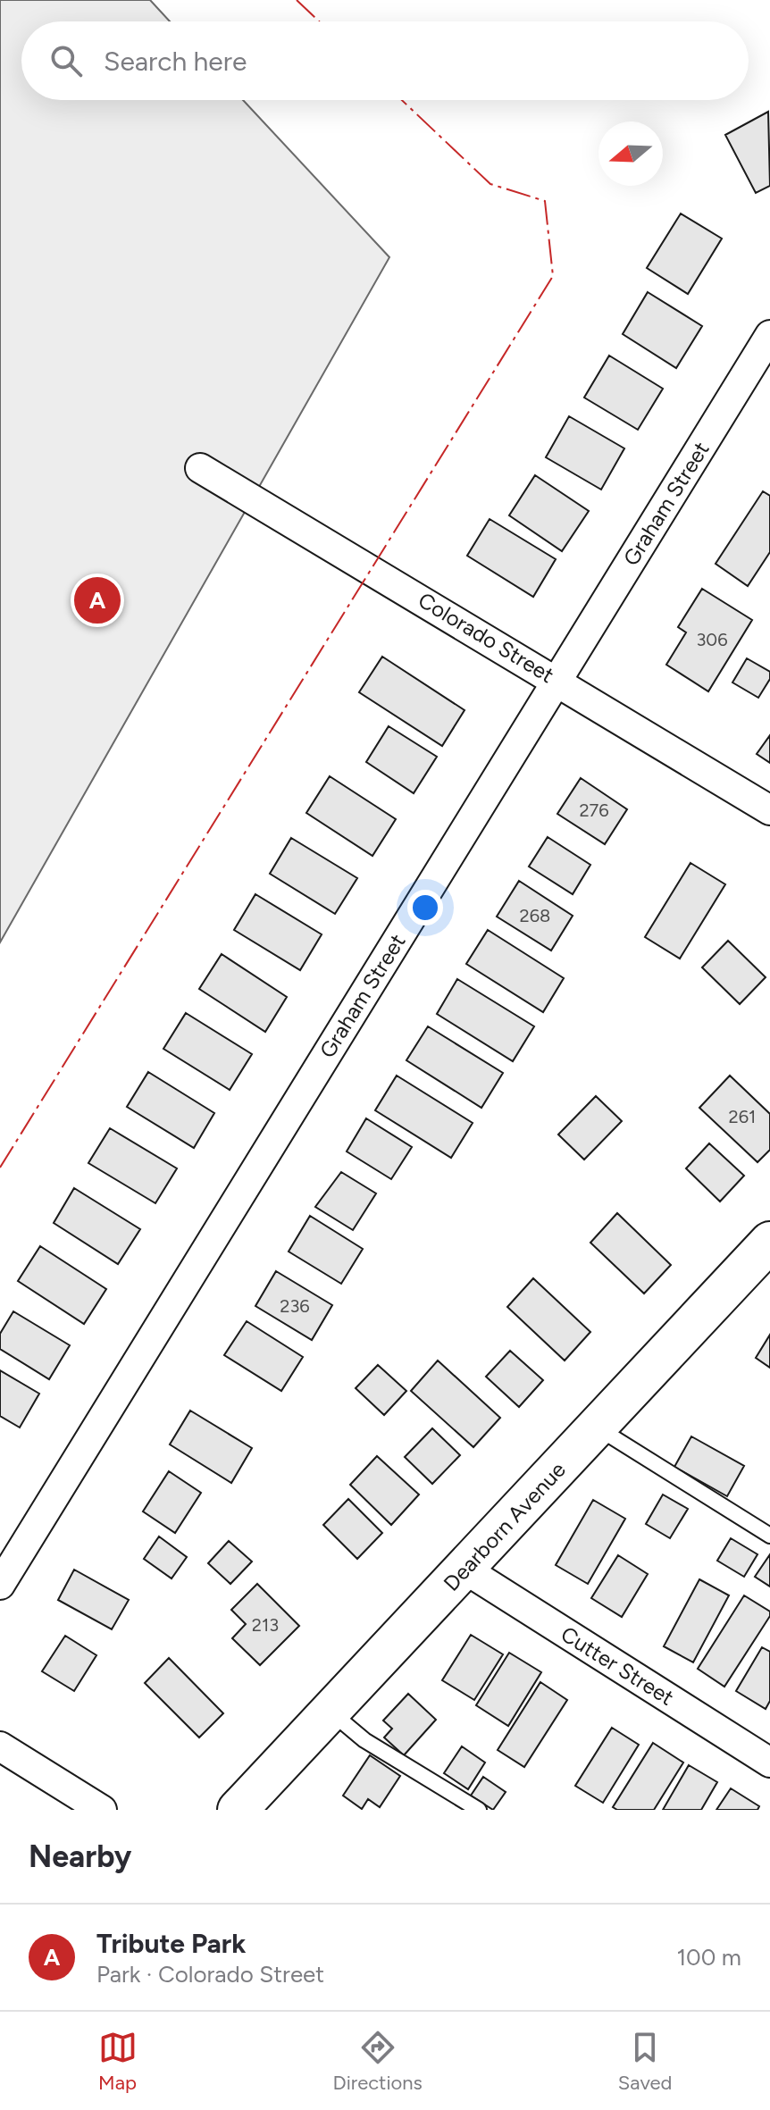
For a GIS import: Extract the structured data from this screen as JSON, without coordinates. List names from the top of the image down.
{
  "streets": {
    "street": [
      "Graham Street",
      "Colorado Street",
      "Dearborn Avenue",
      "Cutter Street"
    ]
  },
  "crossings": [
    ["Graham Street", "Colorado Street"],
    ["Dearborn Avenue", "Cutter Street"]
  ],
  "house_numbers": [
    "306",
    "276",
    "268",
    "261",
    "236",
    "213"
  ],
  "north": "left",
  "page": {
    "search": "Search here",
    "pins": "A",
    "heading": "Nearby",
    "list": [
      {
        "mark": "A",
        "name": "Tribute Park",
        "note": "Park · Colorado Street",
        "value": "100 m"
      }
    ],
    "nav": ["Map", "Directions", "Saved"]
  }
}
